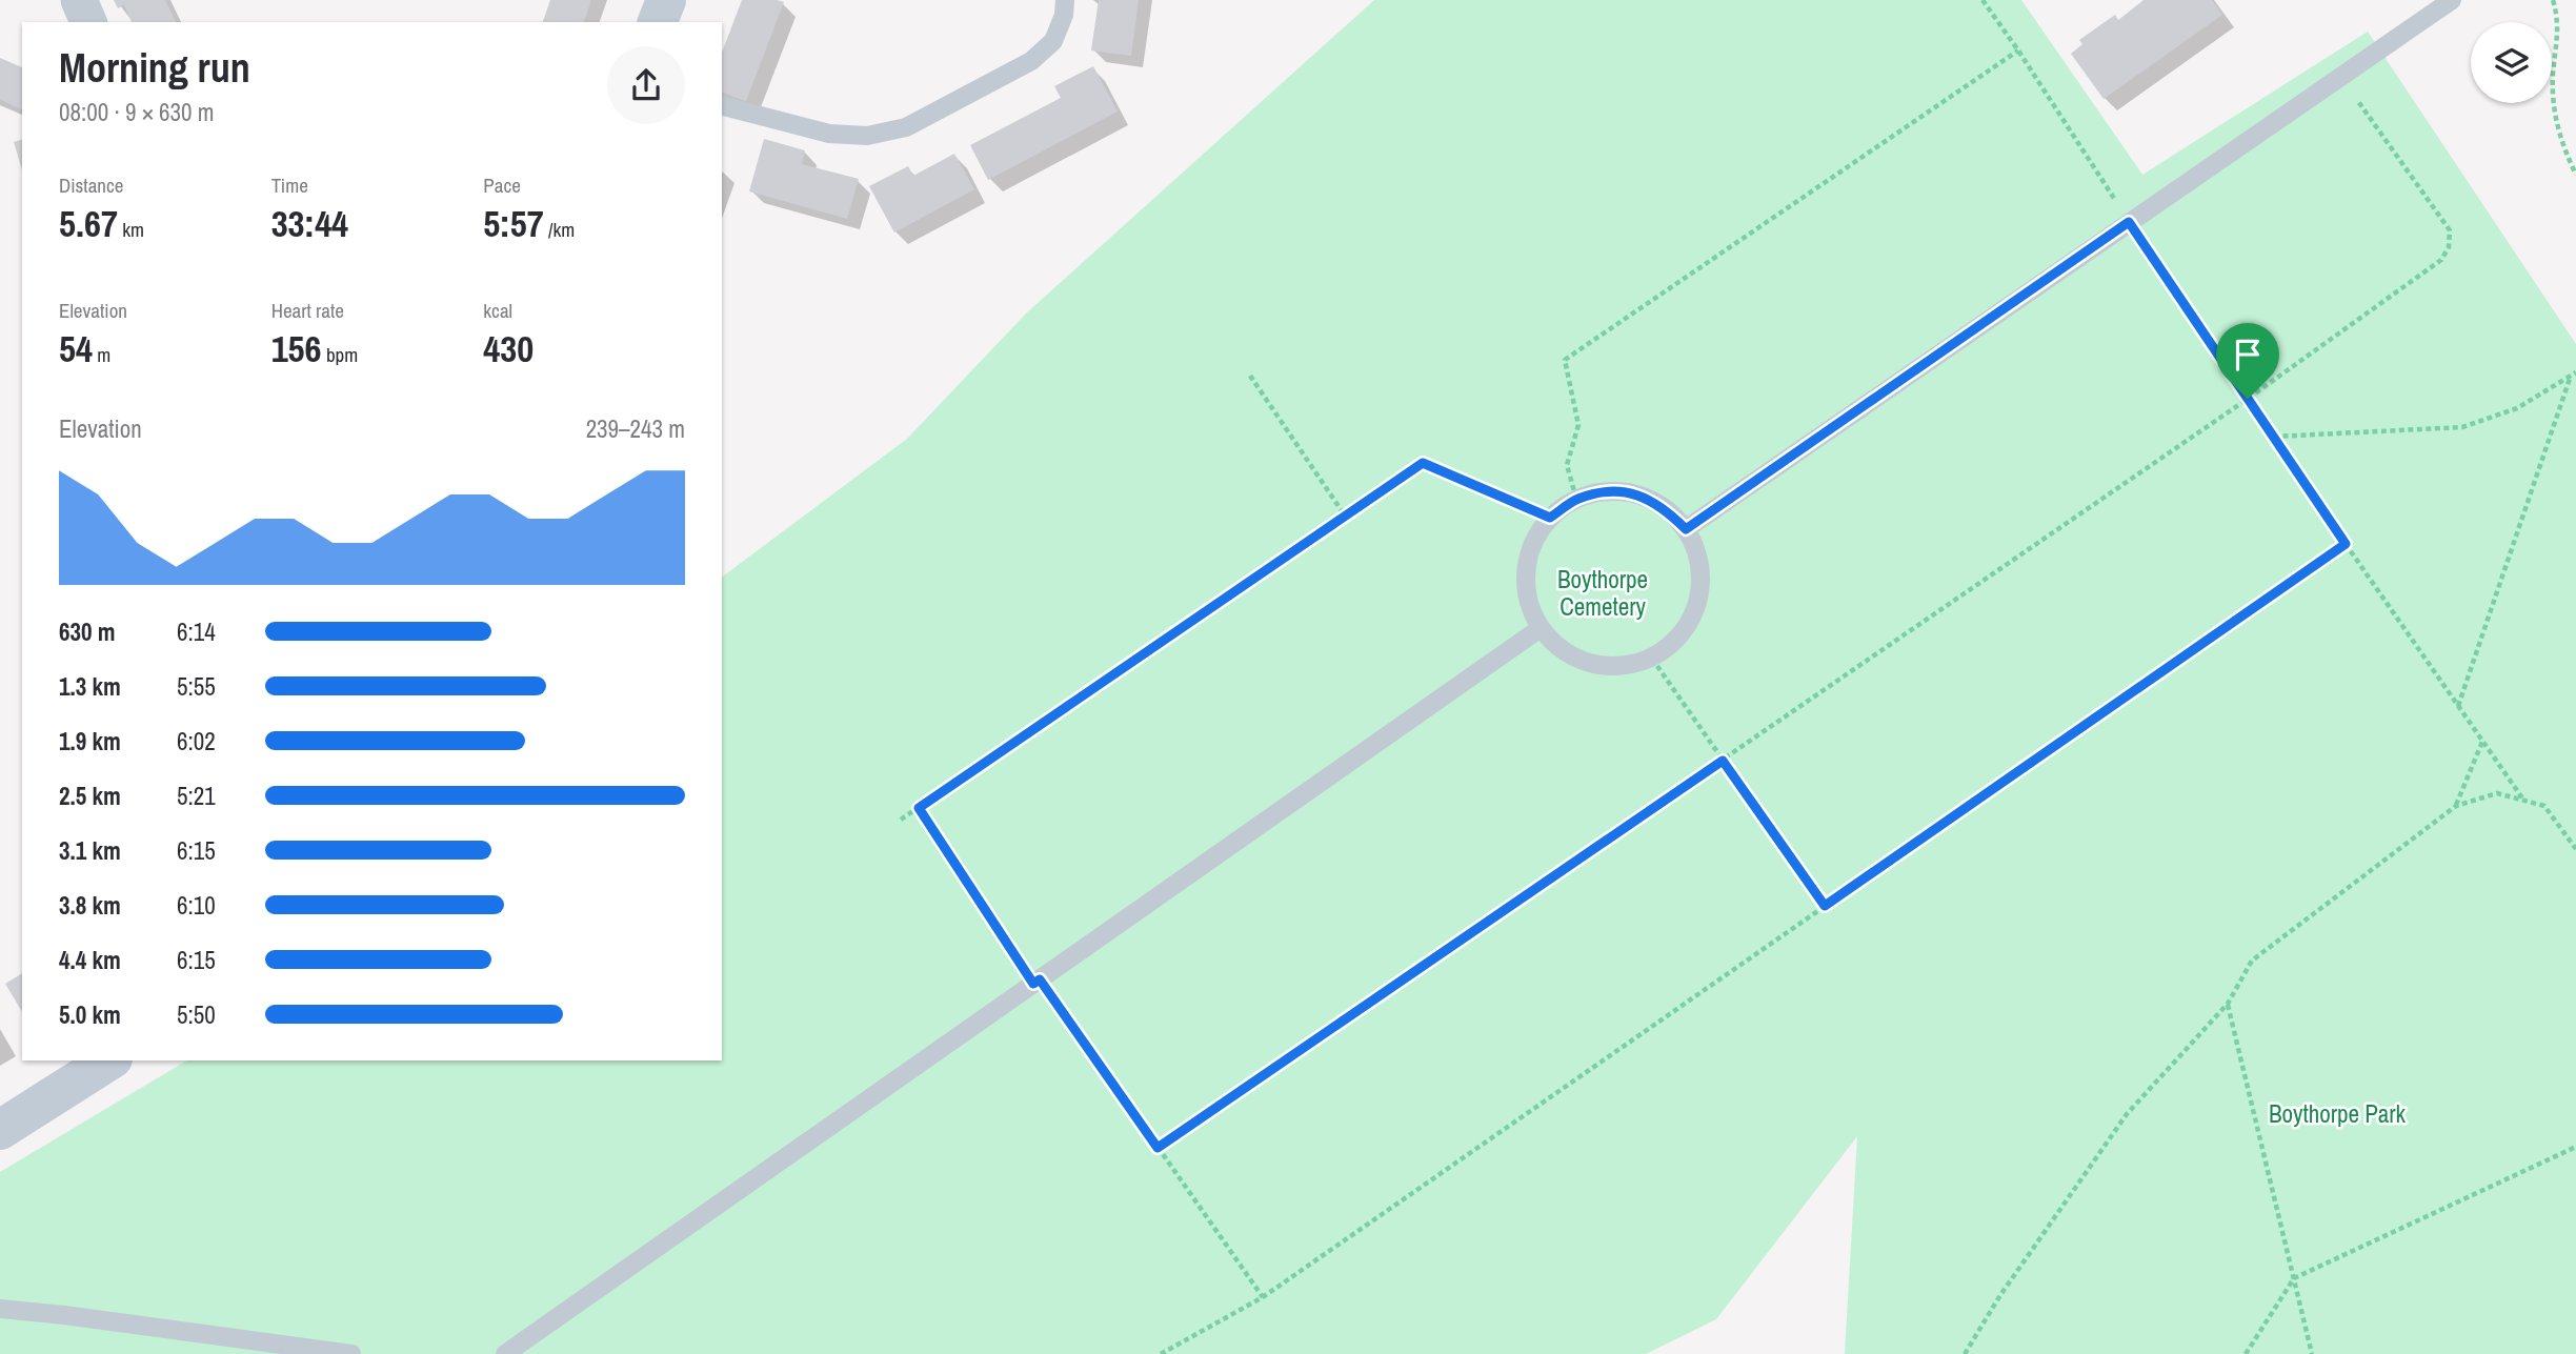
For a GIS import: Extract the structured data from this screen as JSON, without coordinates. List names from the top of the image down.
{
  "parks": ["Boythorpe Cemetery", "Boythorpe Park"],
  "page": {
    "heading": ["Morning run", "08:00 · 9 × 630 m"],
    "stats": [
      ["Distance", "5.67 km"],
      ["Time", "33:44"],
      ["Pace", "5:57 /km"],
      ["Elevation", "54 m"],
      ["Heart rate", "156 bpm"],
      ["kcal", "430"]
    ],
    "chart": ["Elevation", "239–243 m"],
    "list": [
      {
        "name": "630 m",
        "note": "6:14"
      },
      {
        "name": "1.3 km",
        "note": "5:55"
      },
      {
        "name": "1.9 km",
        "note": "6:02"
      },
      {
        "name": "2.5 km",
        "note": "5:21"
      },
      {
        "name": "3.1 km",
        "note": "6:15"
      },
      {
        "name": "3.8 km",
        "note": "6:10"
      },
      {
        "name": "4.4 km",
        "note": "6:15"
      },
      {
        "name": "5.0 km",
        "note": "5:50"
      }
    ]
  }
}
